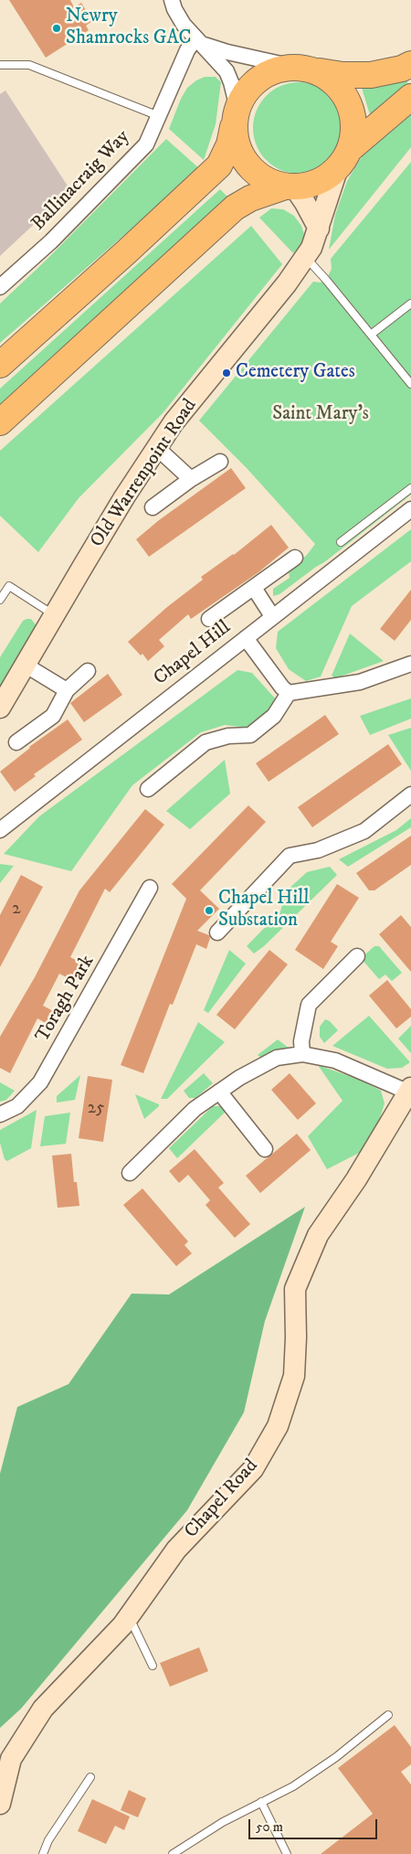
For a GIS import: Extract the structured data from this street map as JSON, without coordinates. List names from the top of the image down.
{
  "streets": {
    "street": [
      "Ballinacraig Way",
      "Old Warrenpoint Road",
      "Chapel Hill",
      "Toragh Park",
      "Chapel Road"
    ]
  },
  "parks": ["Saint Mary's"],
  "places": ["Newry Shamrocks GAC", "Cemetery Gates", "Chapel Hill Substation"],
  "house_numbers": ["2", "25"],
  "scale_bar": "50 m"
}
